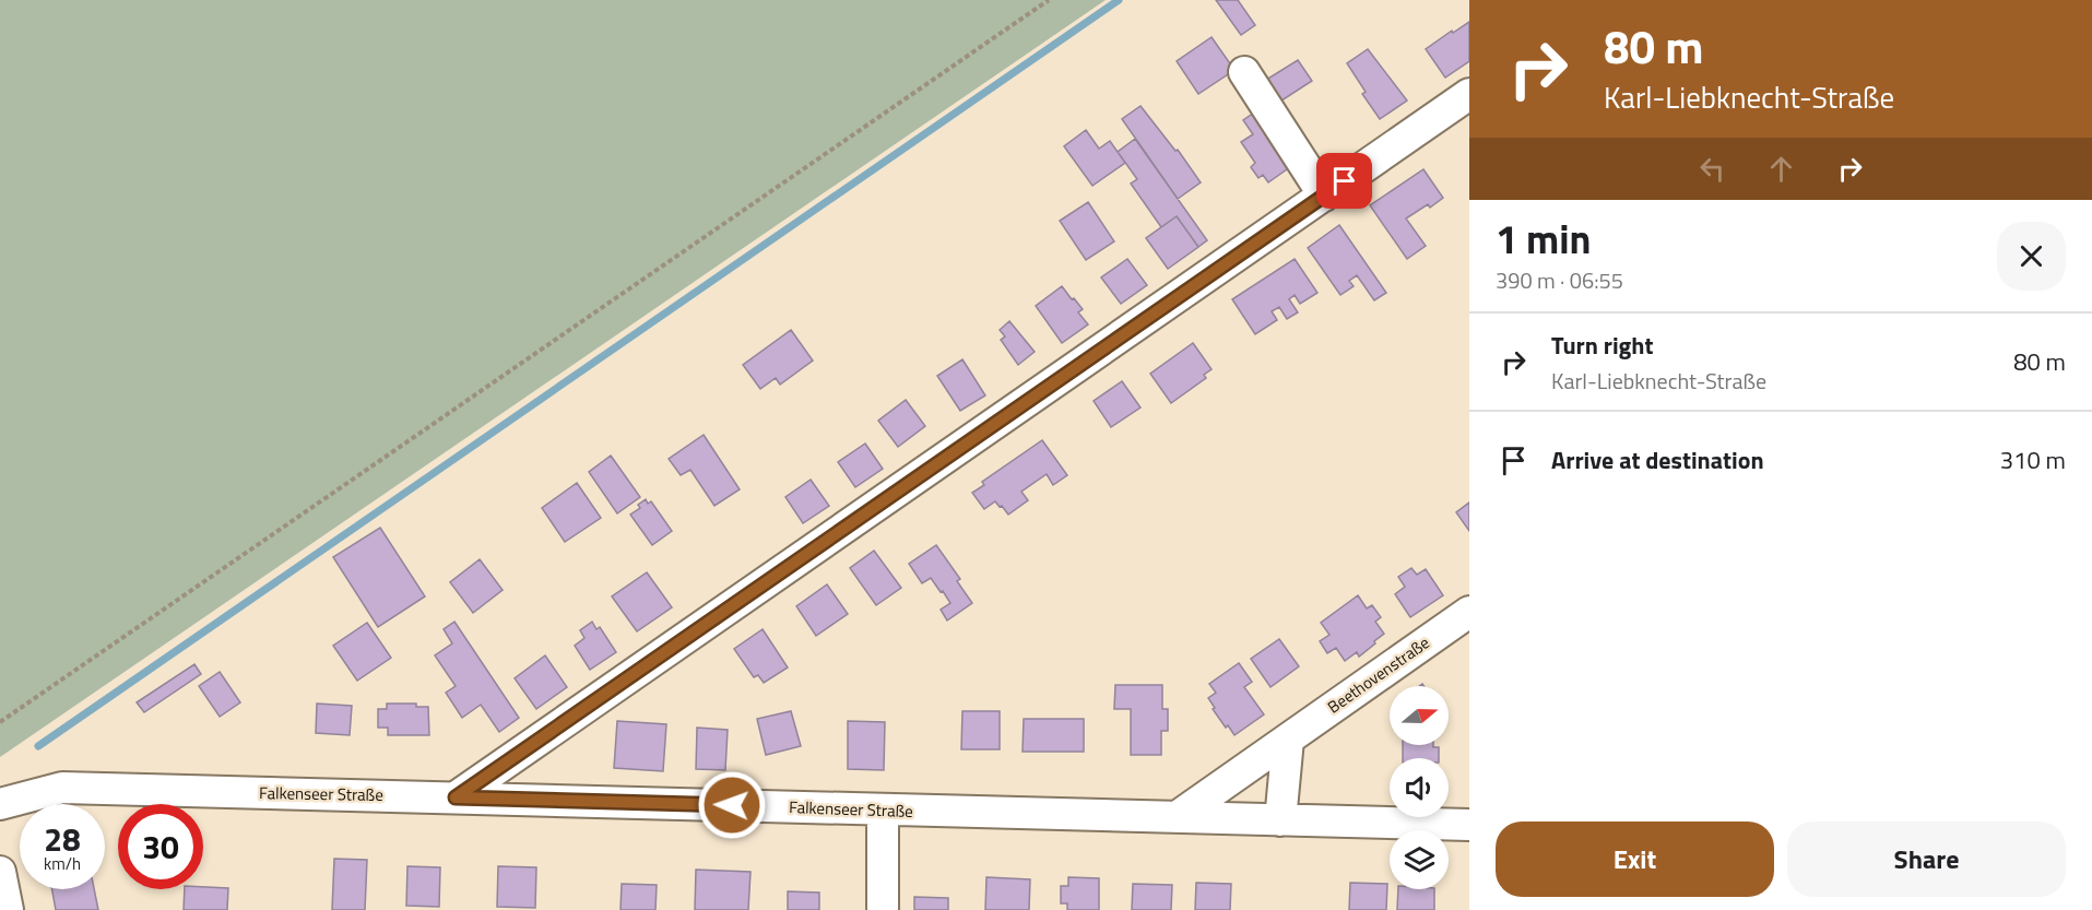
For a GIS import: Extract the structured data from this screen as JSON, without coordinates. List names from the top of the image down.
{
  "streets": {
    "street": ["Beethovenstraße", "Falkenseer Straße"]
  },
  "crossings": [
    ["Beethovenstraße", "Falkenseer Straße"]
  ],
  "north": "right",
  "page": {
    "turn": ["80 m", "Karl-Liebknecht-Straße"],
    "heading": ["1 min", "390 m · 06:55"],
    "list": [
      {
        "name": "Turn right",
        "note": "Karl-Liebknecht-Straße",
        "value": "80 m"
      },
      {
        "name": "Arrive at destination",
        "value": "310 m"
      }
    ],
    "speed": "28 km/h",
    "limit": "30",
    "buttons": ["Exit", "Share"]
  }
}
